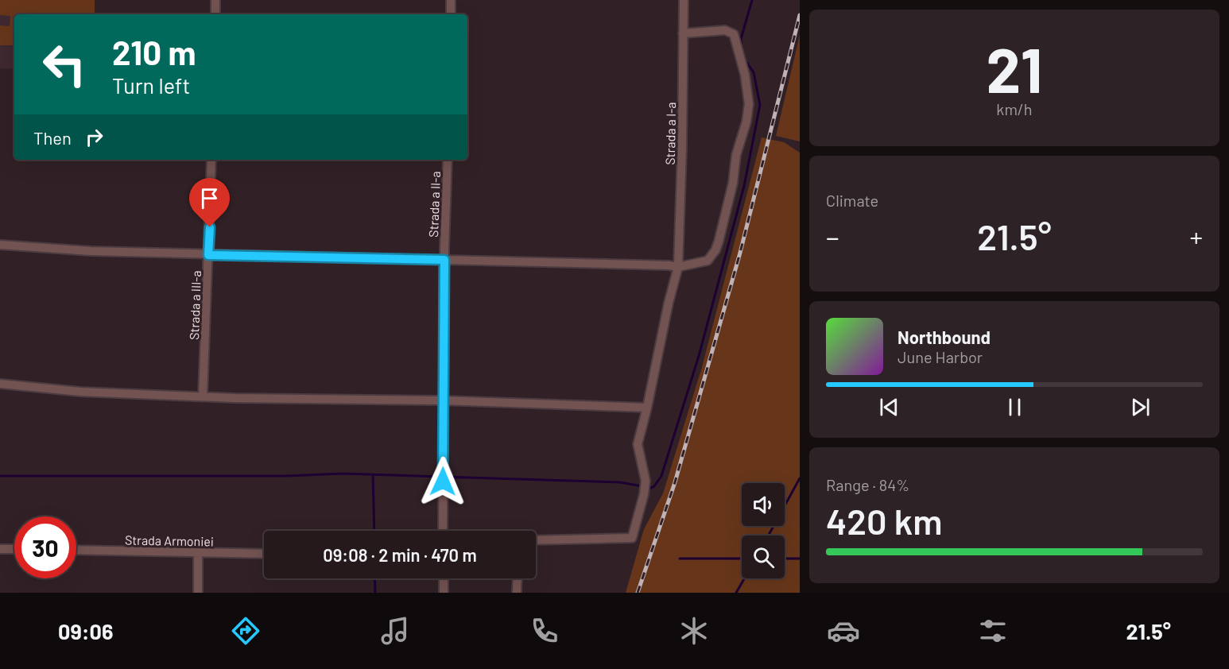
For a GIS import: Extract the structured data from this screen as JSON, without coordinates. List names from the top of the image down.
{
  "streets": {
    "street": [
      "Strada a I-a",
      "Strada a II-a",
      "Strada a III-a",
      "Strada Armoniei"
    ]
  },
  "page": {
    "tile": [
      ["21", "km/h"],
      "Climate",
      ["Range · 84%", "420 km"]
    ],
    "turn": ["210 m", "Turn left"],
    "then": "Then",
    "heat": ["−", "21.5°", "+"],
    "song": ["Northbound", "June Harbor"],
    "limit": "30",
    "trip": "09:08 · 2 min · 470 m",
    "tabs": ["09:06", "21.5°"]
  }
}
